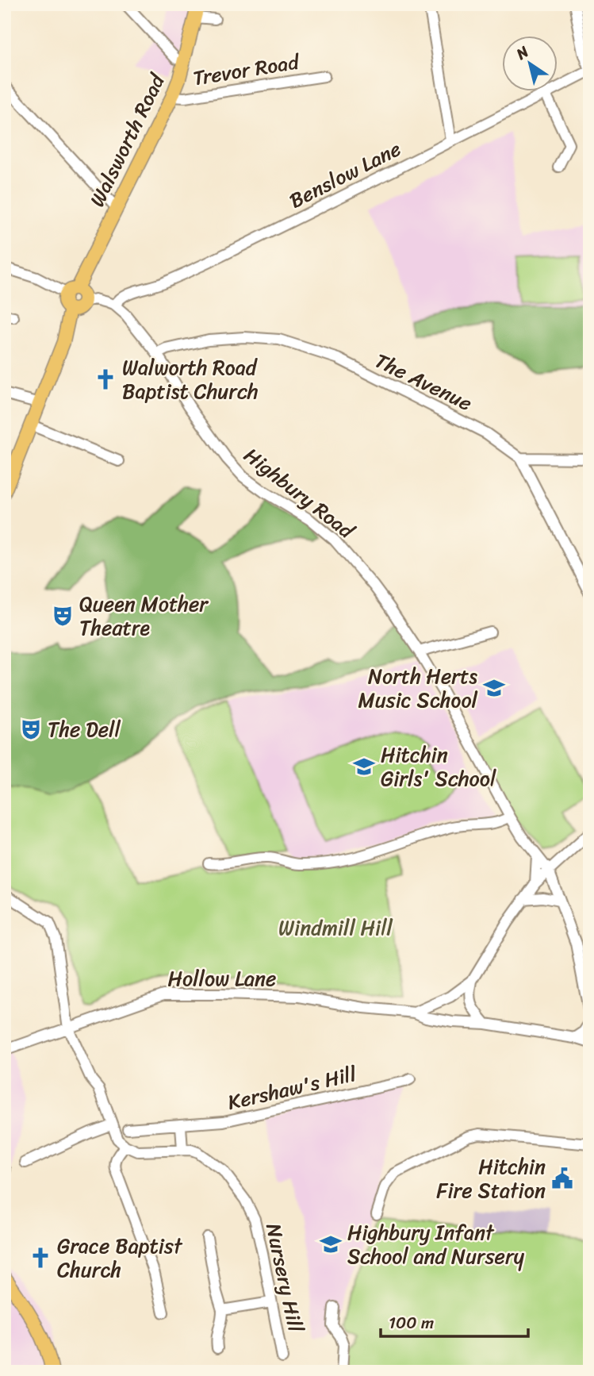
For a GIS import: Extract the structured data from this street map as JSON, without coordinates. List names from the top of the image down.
{
  "streets": {
    "main road": ["Walsworth Road"],
    "street": [
      "Trevor Road",
      "Benslow Lane",
      "The Avenue",
      "Highbury Road",
      "Hollow Lane",
      "Kershaw's Hill",
      "Nursery Hill"
    ]
  },
  "crossings": [
    ["Trevor Road", "Walsworth Road"],
    ["Benslow Lane", "Highbury Road"],
    ["The Avenue", "Highbury Road"]
  ],
  "parks": ["Windmill Hill"],
  "places": {
    "church": ["Walworth Road Baptist Church", "Grace Baptist Church"],
    "theatre": ["Queen Mother Theatre", "The Dell"],
    "school or university": ["North Herts Music School", "Hitchin Girls' School", "Highbury Infant School and Nursery"],
    "public building": ["Hitchin Fire Station"]
  },
  "scale_bar": "100 m",
  "north": "top left"
}
